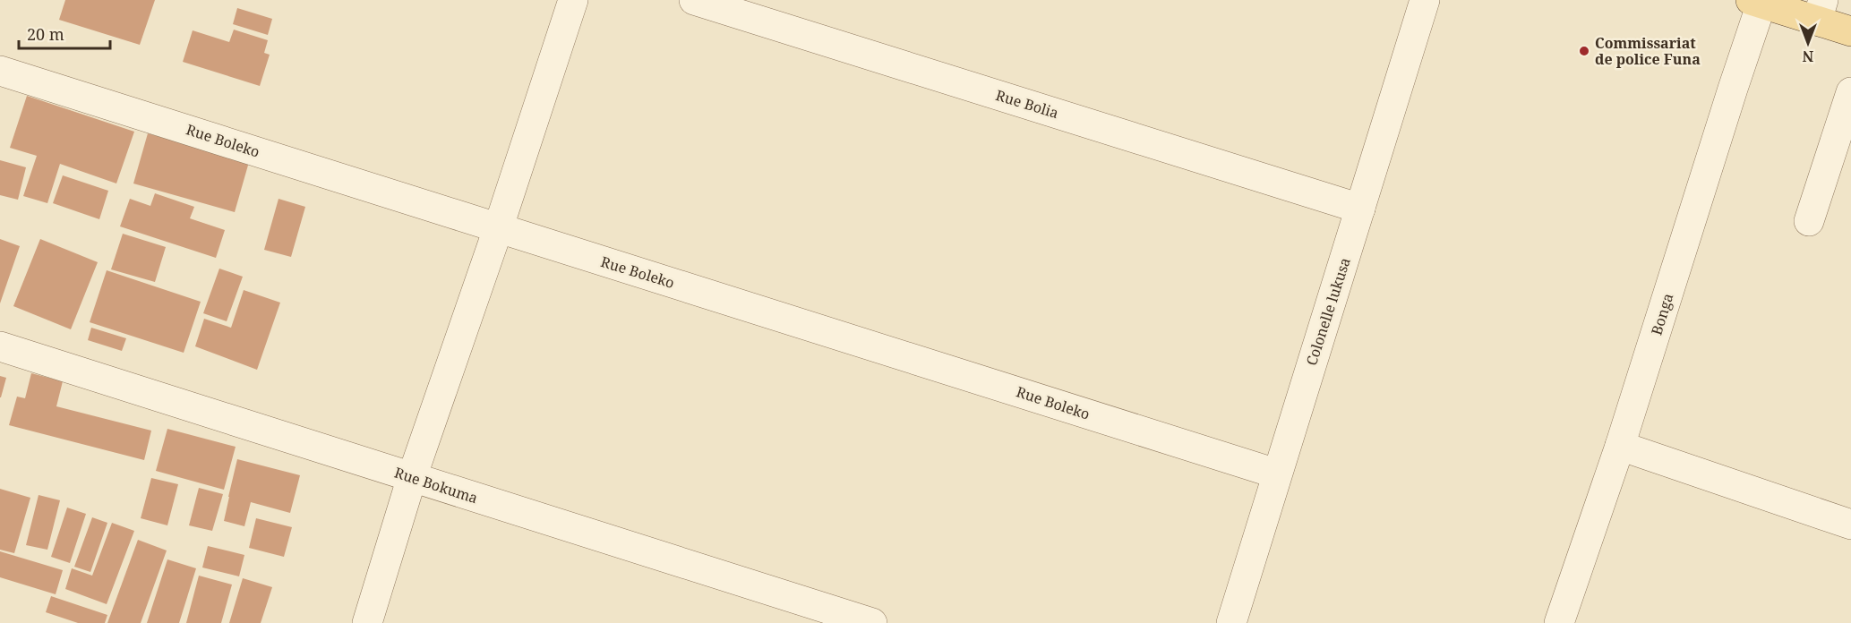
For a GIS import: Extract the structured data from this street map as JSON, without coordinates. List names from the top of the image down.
{
  "streets": {
    "street": [
      "Rue Bolia",
      "Rue Boleko",
      "Colonelle lukusa",
      "Bonga",
      "Rue Bokuma"
    ]
  },
  "crossings": [
    ["Rue Bolia", "Colonelle lukusa"],
    ["Rue Boleko", "Colonelle lukusa"]
  ],
  "places": ["Commissariat de police Funa"],
  "scale_bar": "20 m",
  "north": "bottom"
}
